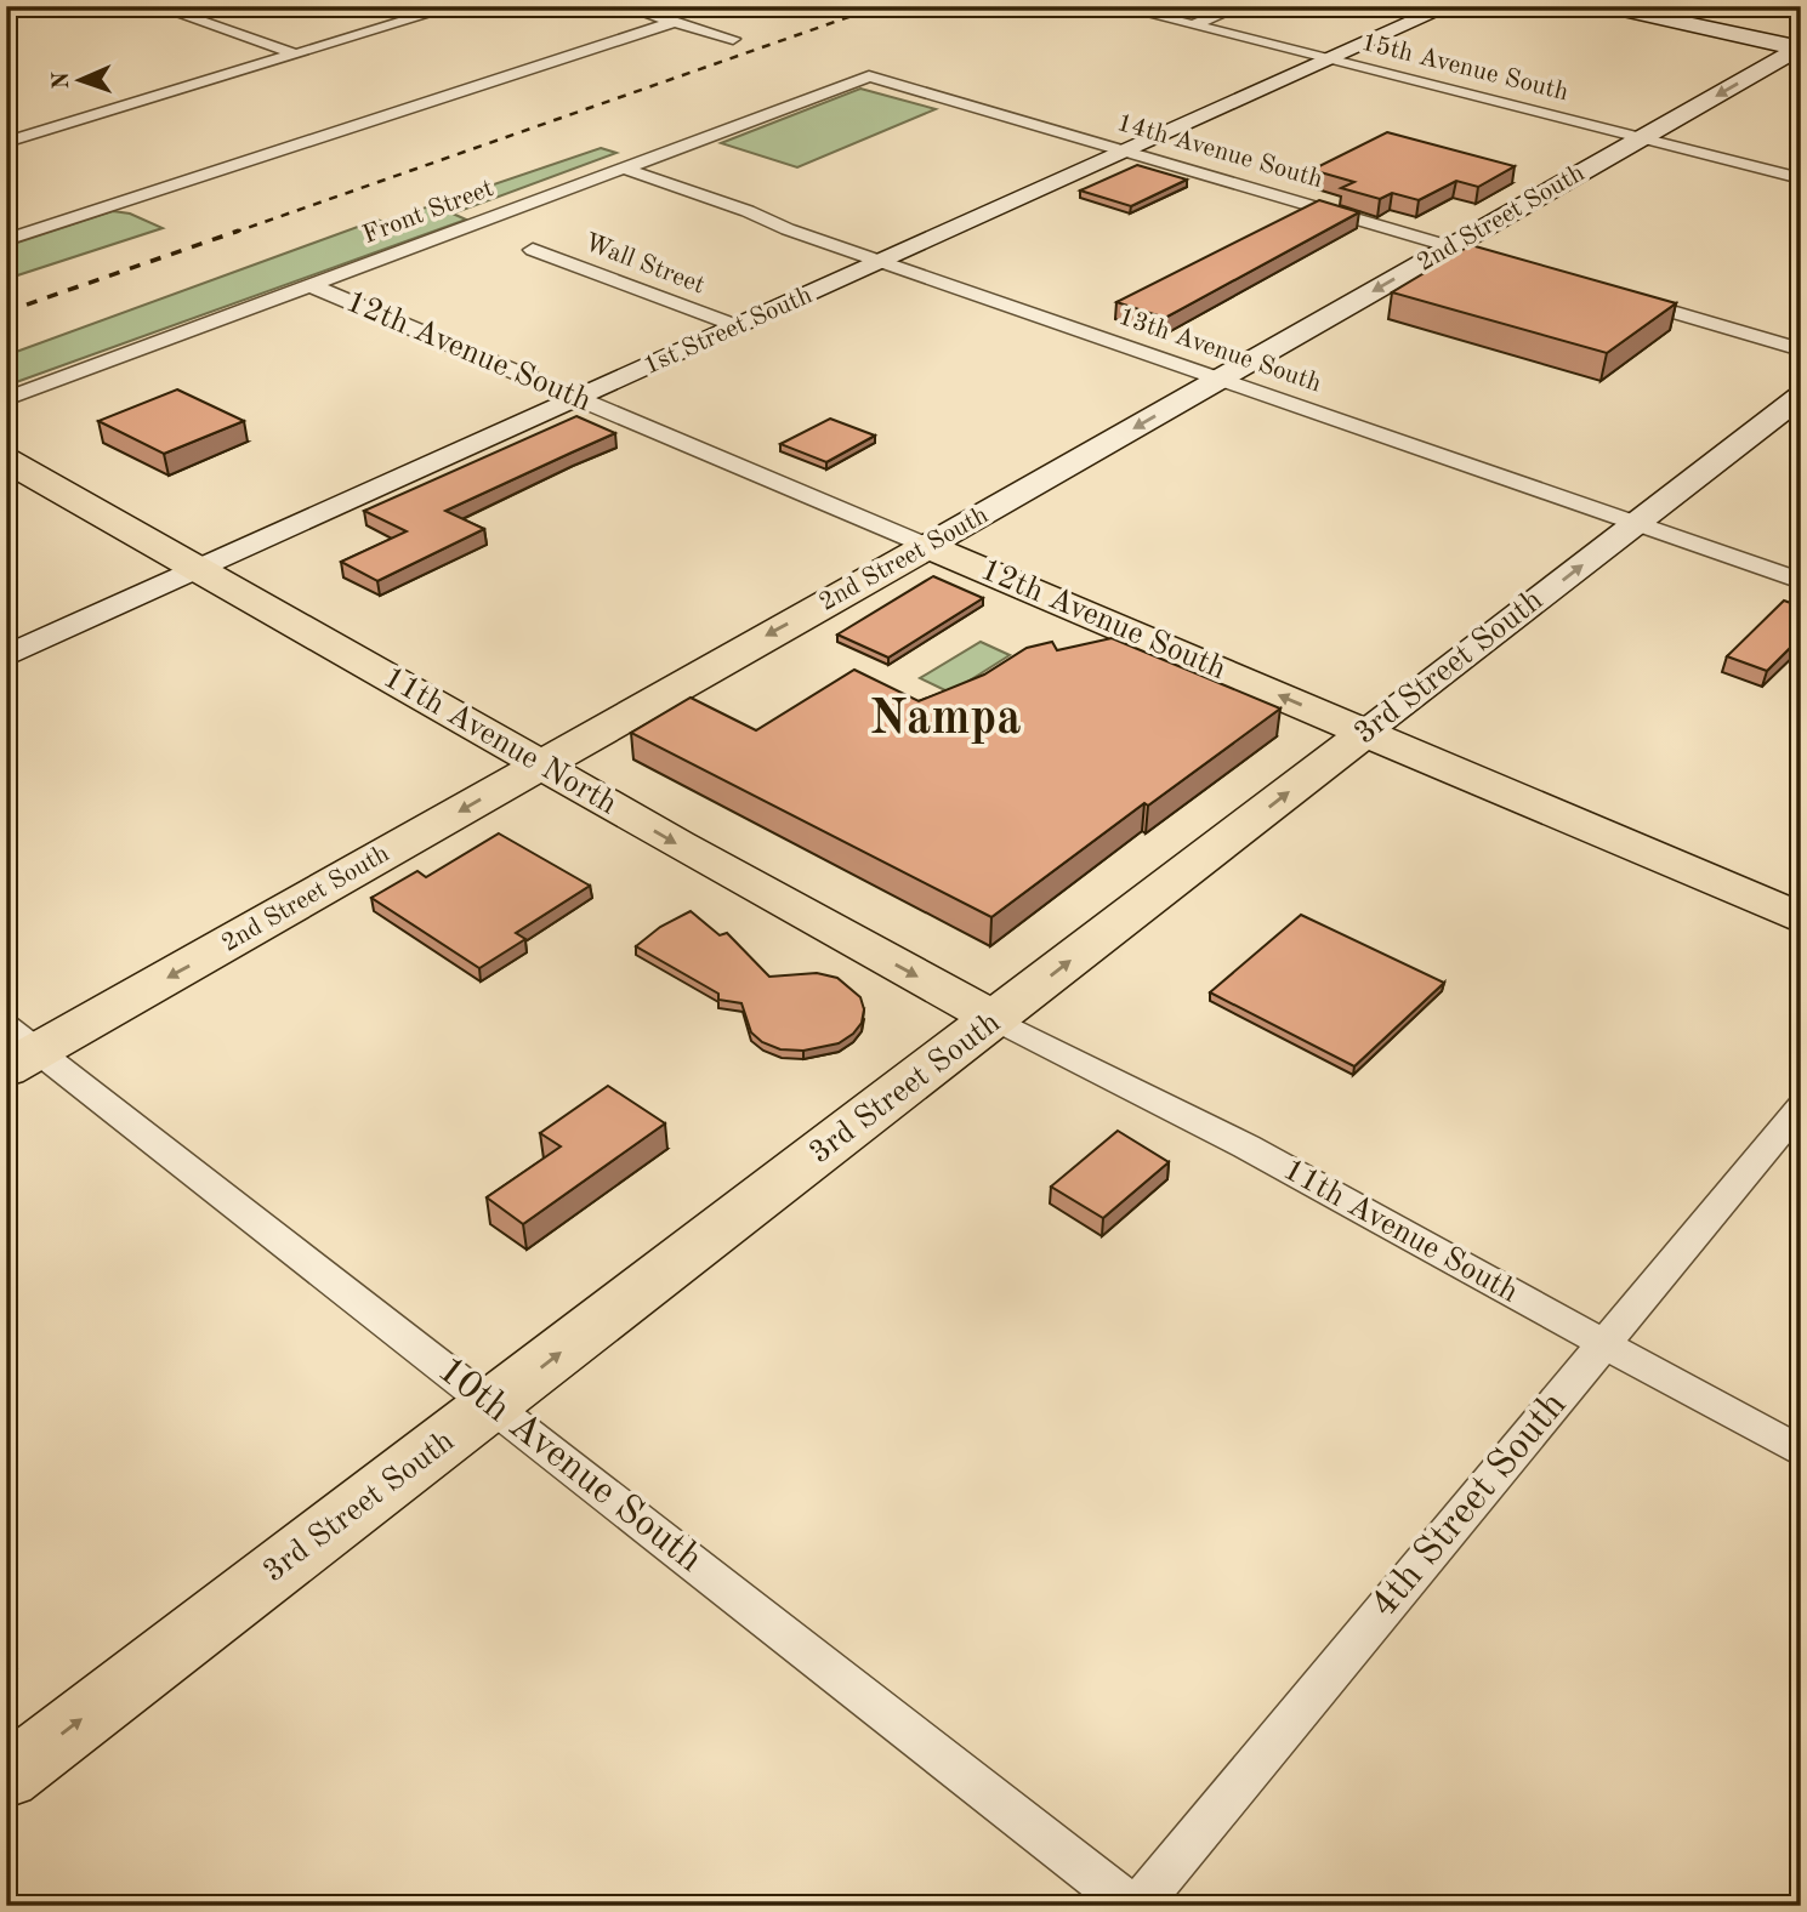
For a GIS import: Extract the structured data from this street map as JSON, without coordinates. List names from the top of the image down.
{
  "streets": {
    "main road": [
      "2nd Street South",
      "1st Street South",
      "12th Avenue South",
      "3rd Street South",
      "11th Avenue North"
    ],
    "street": [
      "15th Avenue South",
      "14th Avenue South",
      "Front Street",
      "Wall Street",
      "13th Avenue South",
      "11th Avenue South",
      "10th Avenue South",
      "4th Street South"
    ]
  },
  "crossings": [
    ["15th Avenue South", "2nd Street South"],
    ["15th Avenue South", "1st Street South"],
    ["14th Avenue South", "Front Street"],
    ["14th Avenue South", "2nd Street South"],
    ["14th Avenue South", "1st Street South"],
    ["Front Street", "13th Avenue South"],
    ["Front Street", "12th Avenue South"],
    ["2nd Street South", "13th Avenue South"],
    ["2nd Street South", "12th Avenue South"],
    ["2nd Street South", "11th Avenue North"],
    ["2nd Street South", "10th Avenue South"],
    ["Wall Street", "1st Street South"],
    ["1st Street South", "13th Avenue South"],
    ["1st Street South", "12th Avenue South"],
    ["1st Street South", "11th Avenue North"],
    ["13th Avenue South", "3rd Street South"],
    ["12th Avenue South", "3rd Street South"],
    ["3rd Street South", "11th Avenue North"],
    ["3rd Street South", "11th Avenue South"],
    ["3rd Street South", "10th Avenue South"],
    ["11th Avenue North", "11th Avenue South"],
    ["11th Avenue South", "4th Street South"],
    ["10th Avenue South", "4th Street South"]
  ],
  "one_way": ["2nd Street South", "3rd Street South", "11th Avenue North"],
  "districts": ["Nampa"],
  "north": "left"
}
